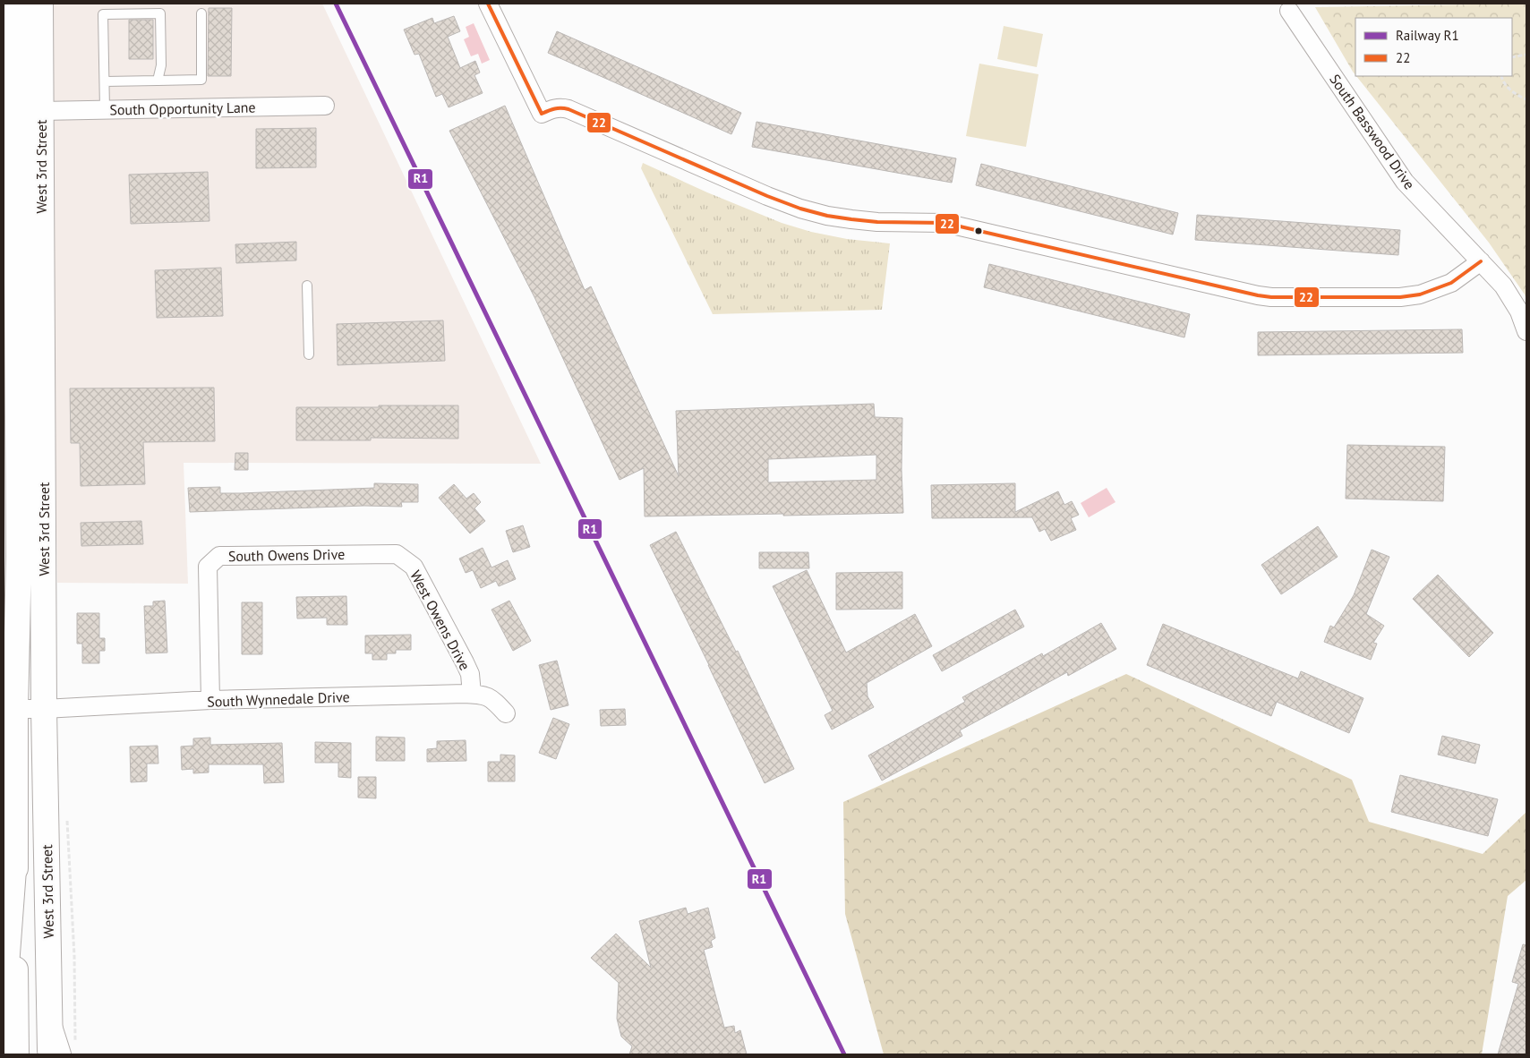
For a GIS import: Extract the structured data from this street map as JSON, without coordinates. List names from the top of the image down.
{
  "streets": {
    "main road": ["West 3rd Street"],
    "street": [
      "South Opportunity Lane",
      "South Basswood Drive",
      "South Owens Drive",
      "West Owens Drive",
      "South Wynnedale Drive"
    ]
  },
  "crossings": [
    ["South Opportunity Lane", "West 3rd Street"],
    ["West 3rd Street", "South Wynnedale Drive"],
    ["South Owens Drive", "West Owens Drive"],
    ["South Owens Drive", "South Wynnedale Drive"],
    ["West Owens Drive", "South Wynnedale Drive"]
  ],
  "lines": ["rail line R1", "transit line 22"],
  "legend": ["Railway R1", "22"]
}
